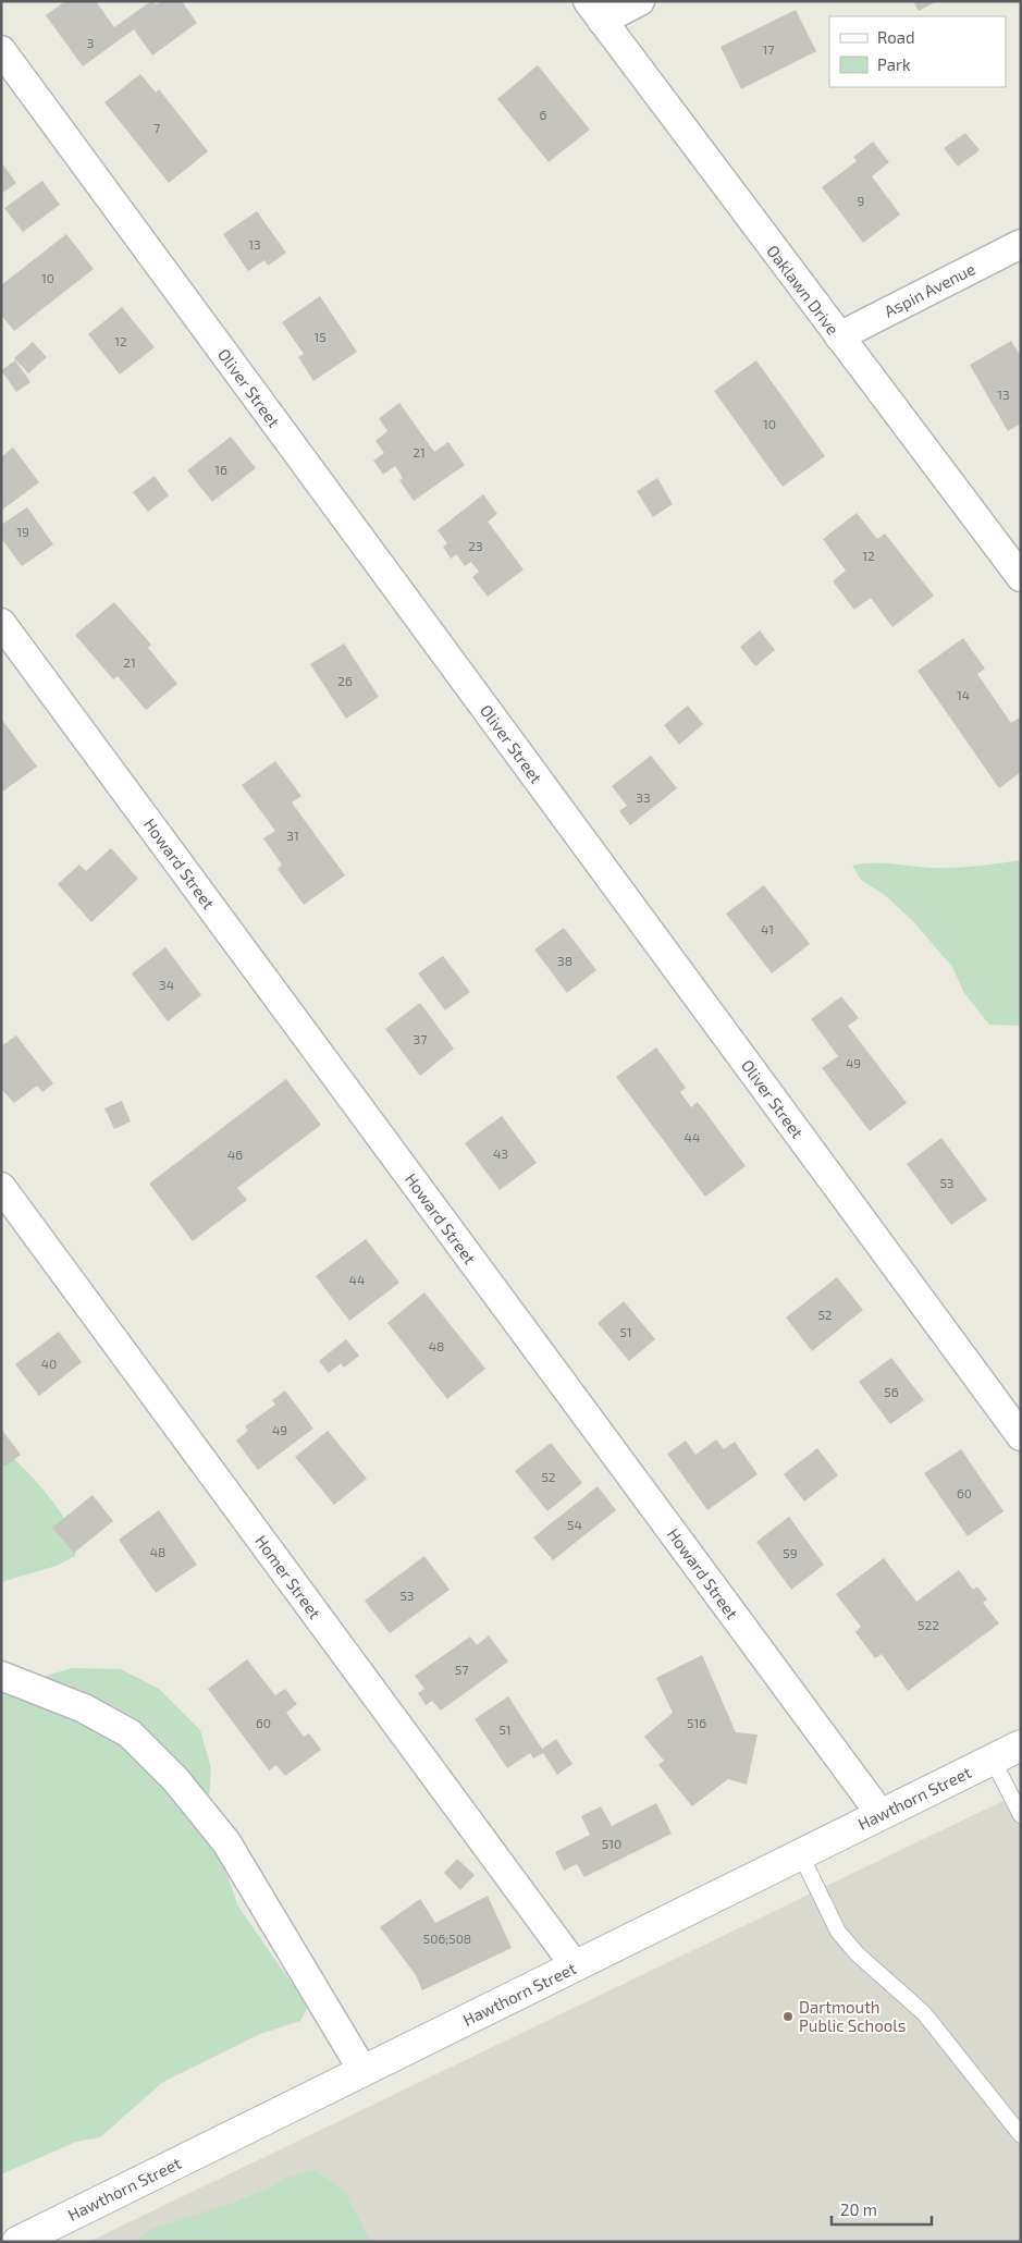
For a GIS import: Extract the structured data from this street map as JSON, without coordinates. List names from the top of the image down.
{
  "streets": {
    "main road": ["Hawthorn Street"],
    "street": [
      "Oaklawn Drive",
      "Aspin Avenue",
      "Oliver Street",
      "Howard Street",
      "Homer Street"
    ]
  },
  "crossings": [
    ["Oaklawn Drive", "Aspin Avenue"],
    ["Howard Street", "Hawthorn Street"],
    ["Homer Street", "Hawthorn Street"]
  ],
  "places": ["Dartmouth Public Schools"],
  "house_numbers": [
    "3",
    "17",
    "6",
    "7",
    "9",
    "13",
    "10",
    "15",
    "12",
    "13",
    "10",
    "21",
    "16",
    "19",
    "23",
    "12",
    "21",
    "26",
    "14",
    "33",
    "31",
    "41",
    "38",
    "34",
    "37",
    "49",
    "44",
    "43",
    "46",
    "53",
    "44",
    "52",
    "51",
    "48",
    "40",
    "56",
    "49",
    "52",
    "60",
    "54",
    "48",
    "59",
    "53",
    "522",
    "57",
    "60",
    "516",
    "51",
    "510",
    "506;508"
  ],
  "legend": ["Road", "Park"],
  "scale_bar": "20 m"
}
